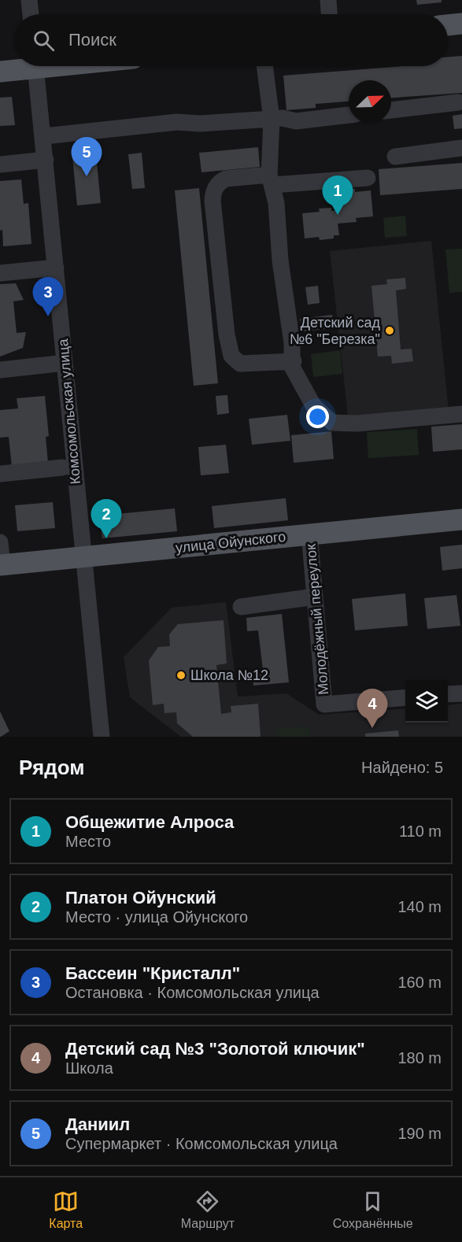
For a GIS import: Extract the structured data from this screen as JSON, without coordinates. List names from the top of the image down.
{
  "streets": {
    "main road": ["улица Ойунского"],
    "street": ["Комсомольская улица", "Молодёжный переулок"]
  },
  "crossings": [
    ["Комсомольская улица", "улица Ойунского"],
    ["улица Ойунского", "Молодёжный переулок"]
  ],
  "places": ["Детский сад №6 \"Березка\"", "Школа №12"],
  "north": "top right",
  "page": {
    "search": "Поиск",
    "pins": [
      "5",
      "1",
      "3",
      "2",
      "4"
    ],
    "heading": ["Рядом", "Найдено: 5"],
    "list": [
      {
        "mark": "1",
        "name": "Общежитие Алроса",
        "note": "Место",
        "value": "110 m"
      },
      {
        "mark": "2",
        "name": "Платон Ойунский",
        "note": "Место · улица Ойунского",
        "value": "140 m"
      },
      {
        "mark": "3",
        "name": "Бассеин \"Кристалл\"",
        "note": "Остановка · Комсомольская улица",
        "value": "160 m"
      },
      {
        "mark": "4",
        "name": "Детский сад №3 \"Золотой ключик\"",
        "note": "Школа",
        "value": "180 m"
      },
      {
        "mark": "5",
        "name": "Даниил",
        "note": "Супермаркет · Комсомольская улица",
        "value": "190 m"
      }
    ],
    "nav": ["Карта", "Маршрут", "Сохранённые"]
  }
}
